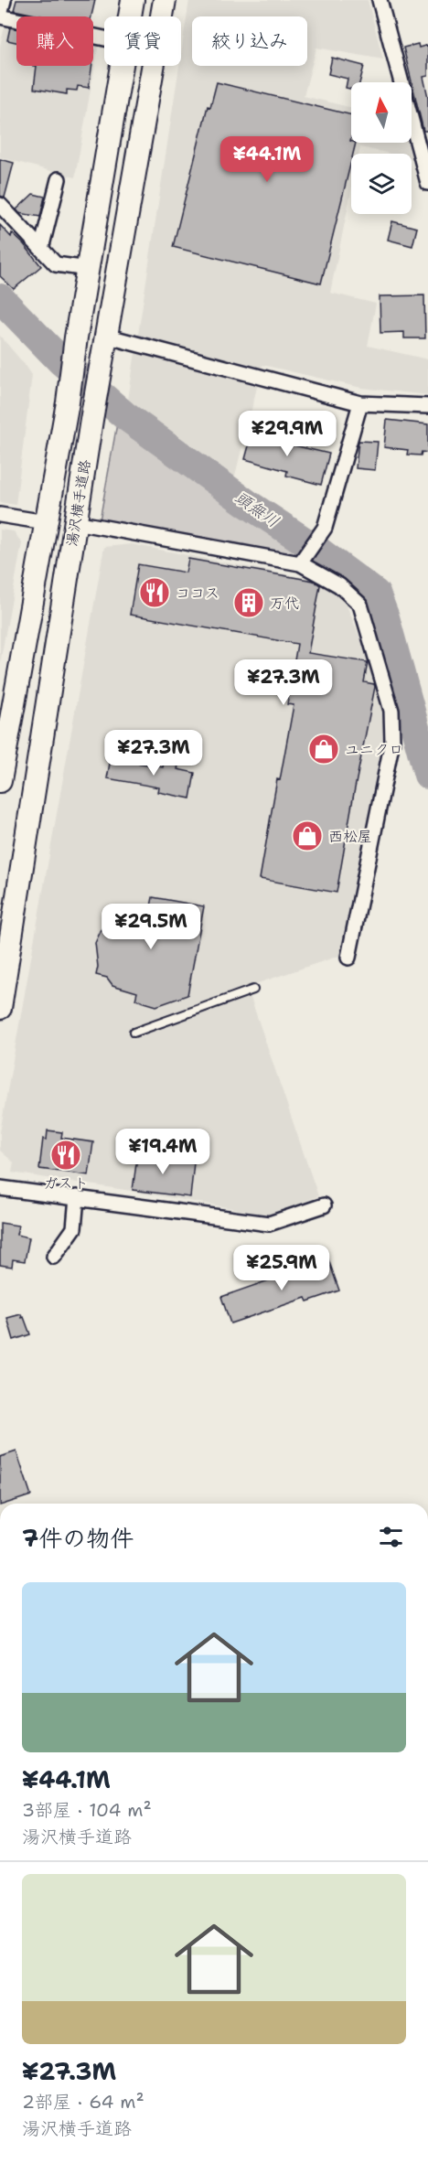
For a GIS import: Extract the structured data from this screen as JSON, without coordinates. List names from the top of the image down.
{
  "streets": {
    "highway": ["湯沢横手道路"]
  },
  "water": ["頭無川"],
  "places": {
    "restaurant": ["ココス", "ガスト"],
    "building": ["万代"],
    "shop": ["ユニクロ", "西松屋"]
  },
  "north": "top",
  "page": {
    "chip": ["購入", "賃貸", "絞り込み"],
    "price": [
      "¥44.1M",
      "¥29.9M",
      "¥27.3M",
      "¥27.3M",
      "¥29.5M",
      "¥19.4M",
      "¥25.9M"
    ],
    "heading": "7件の物件",
    "list": [
      {
        "name": "¥44.1M",
        "note": "3部屋 · 104 m² · 湯沢横手道路"
      },
      {
        "name": "¥27.3M",
        "note": "2部屋 · 64 m² · 湯沢横手道路"
      }
    ]
  }
}
